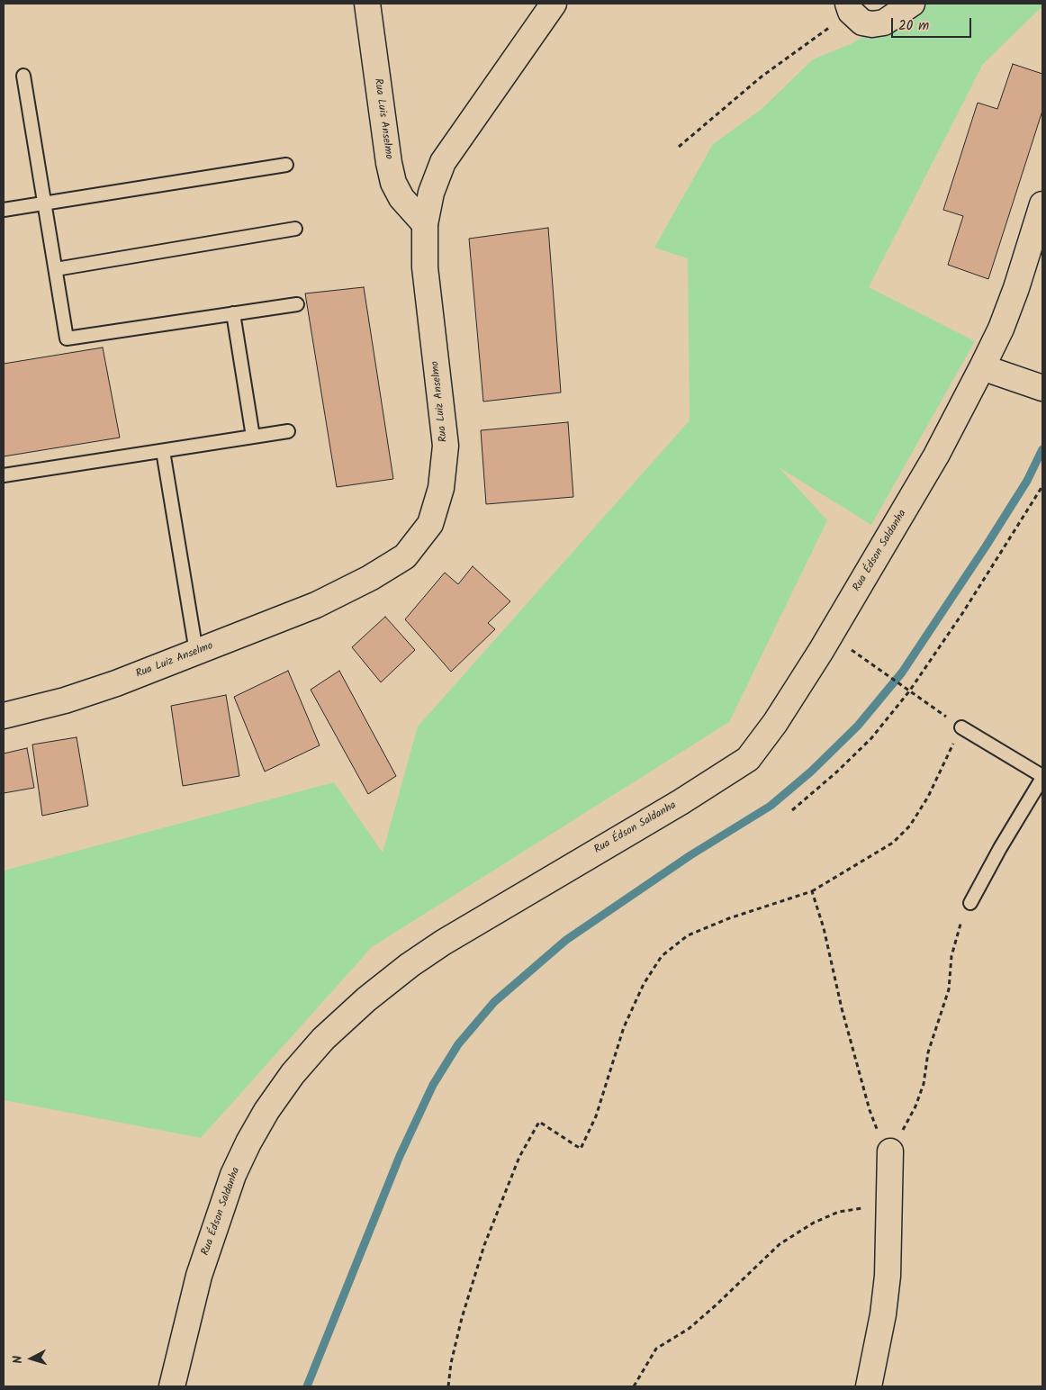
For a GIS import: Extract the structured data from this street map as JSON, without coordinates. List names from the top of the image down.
{
  "streets": {
    "street": ["Rua Luis Anselmo", "Rua Luiz Anselmo", "Rua Édson Saldanha"]
  },
  "crossings": [
    ["Rua Luis Anselmo", "Rua Luiz Anselmo"]
  ],
  "scale_bar": "20 m",
  "north": "left"
}
